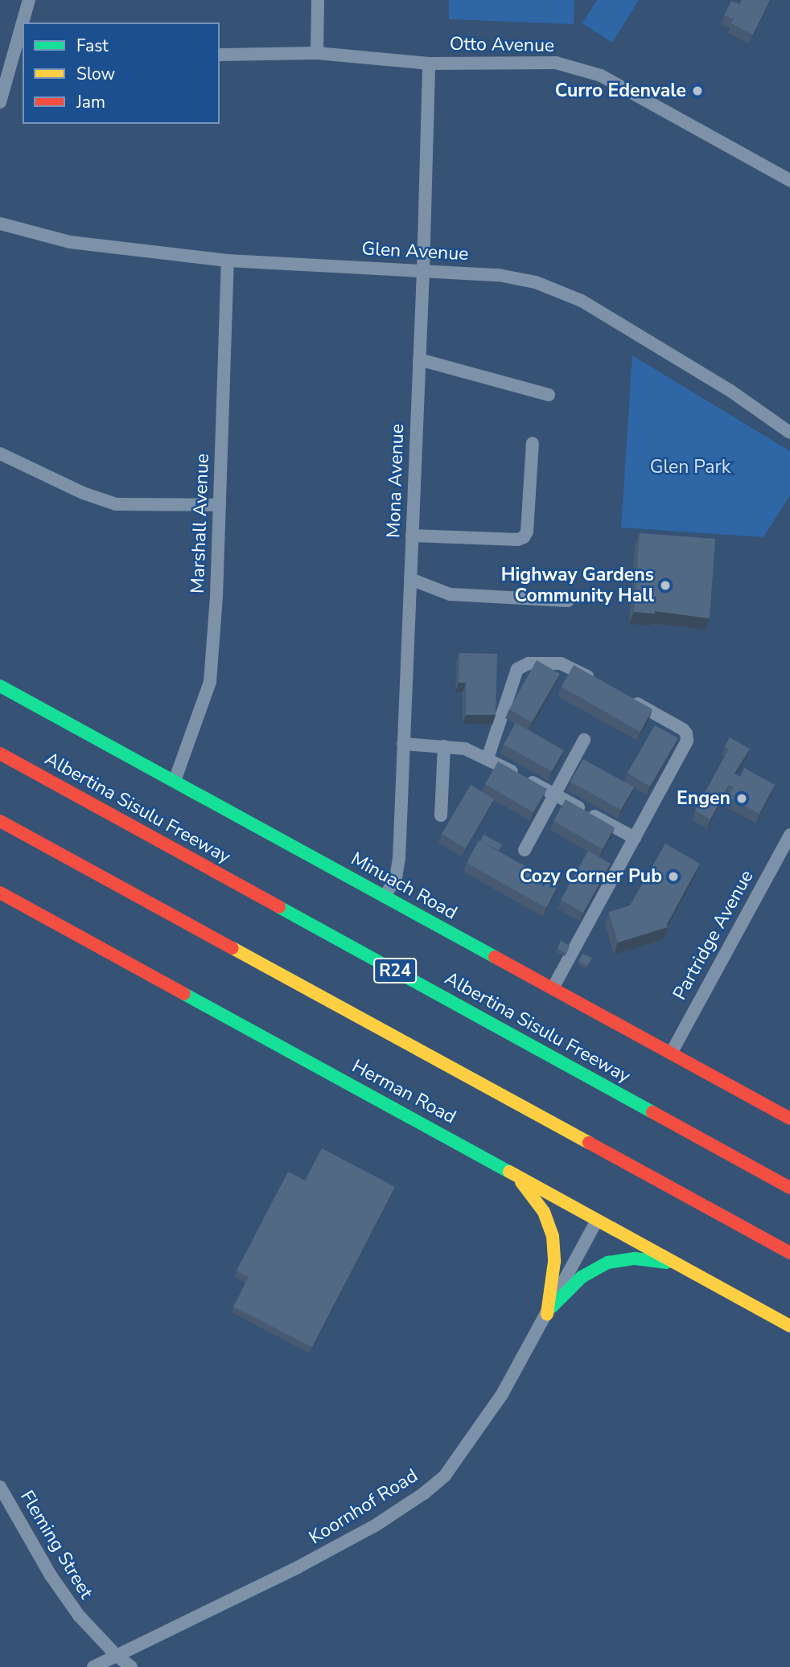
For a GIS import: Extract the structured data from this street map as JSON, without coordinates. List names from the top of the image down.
{
  "streets": {
    "main road": [
      "Albertina Sisulu Freeway",
      "Minuach Road",
      "R24",
      "Herman Road"
    ],
    "street": [
      "Otto Avenue",
      "Glen Avenue",
      "Mona Avenue",
      "Marshall Avenue",
      "Partridge Avenue",
      "Koornhof Road",
      "Fleming Street"
    ]
  },
  "crossings": [
    ["Otto Avenue", "Mona Avenue"],
    ["Glen Avenue", "Mona Avenue"],
    ["Glen Avenue", "Marshall Avenue"],
    ["Mona Avenue", "Minuach Road"],
    ["Marshall Avenue", "Minuach Road"],
    ["Minuach Road", "Partridge Avenue"],
    ["Herman Road", "Koornhof Road"],
    ["Koornhof Road", "Fleming Street"]
  ],
  "parks": ["Glen Park"],
  "places": [
    "Curro Edenvale",
    "Highway Gardens Community Hall",
    "Engen",
    "Cozy Corner Pub"
  ],
  "legend": ["Fast", "Slow", "Jam"]
}
